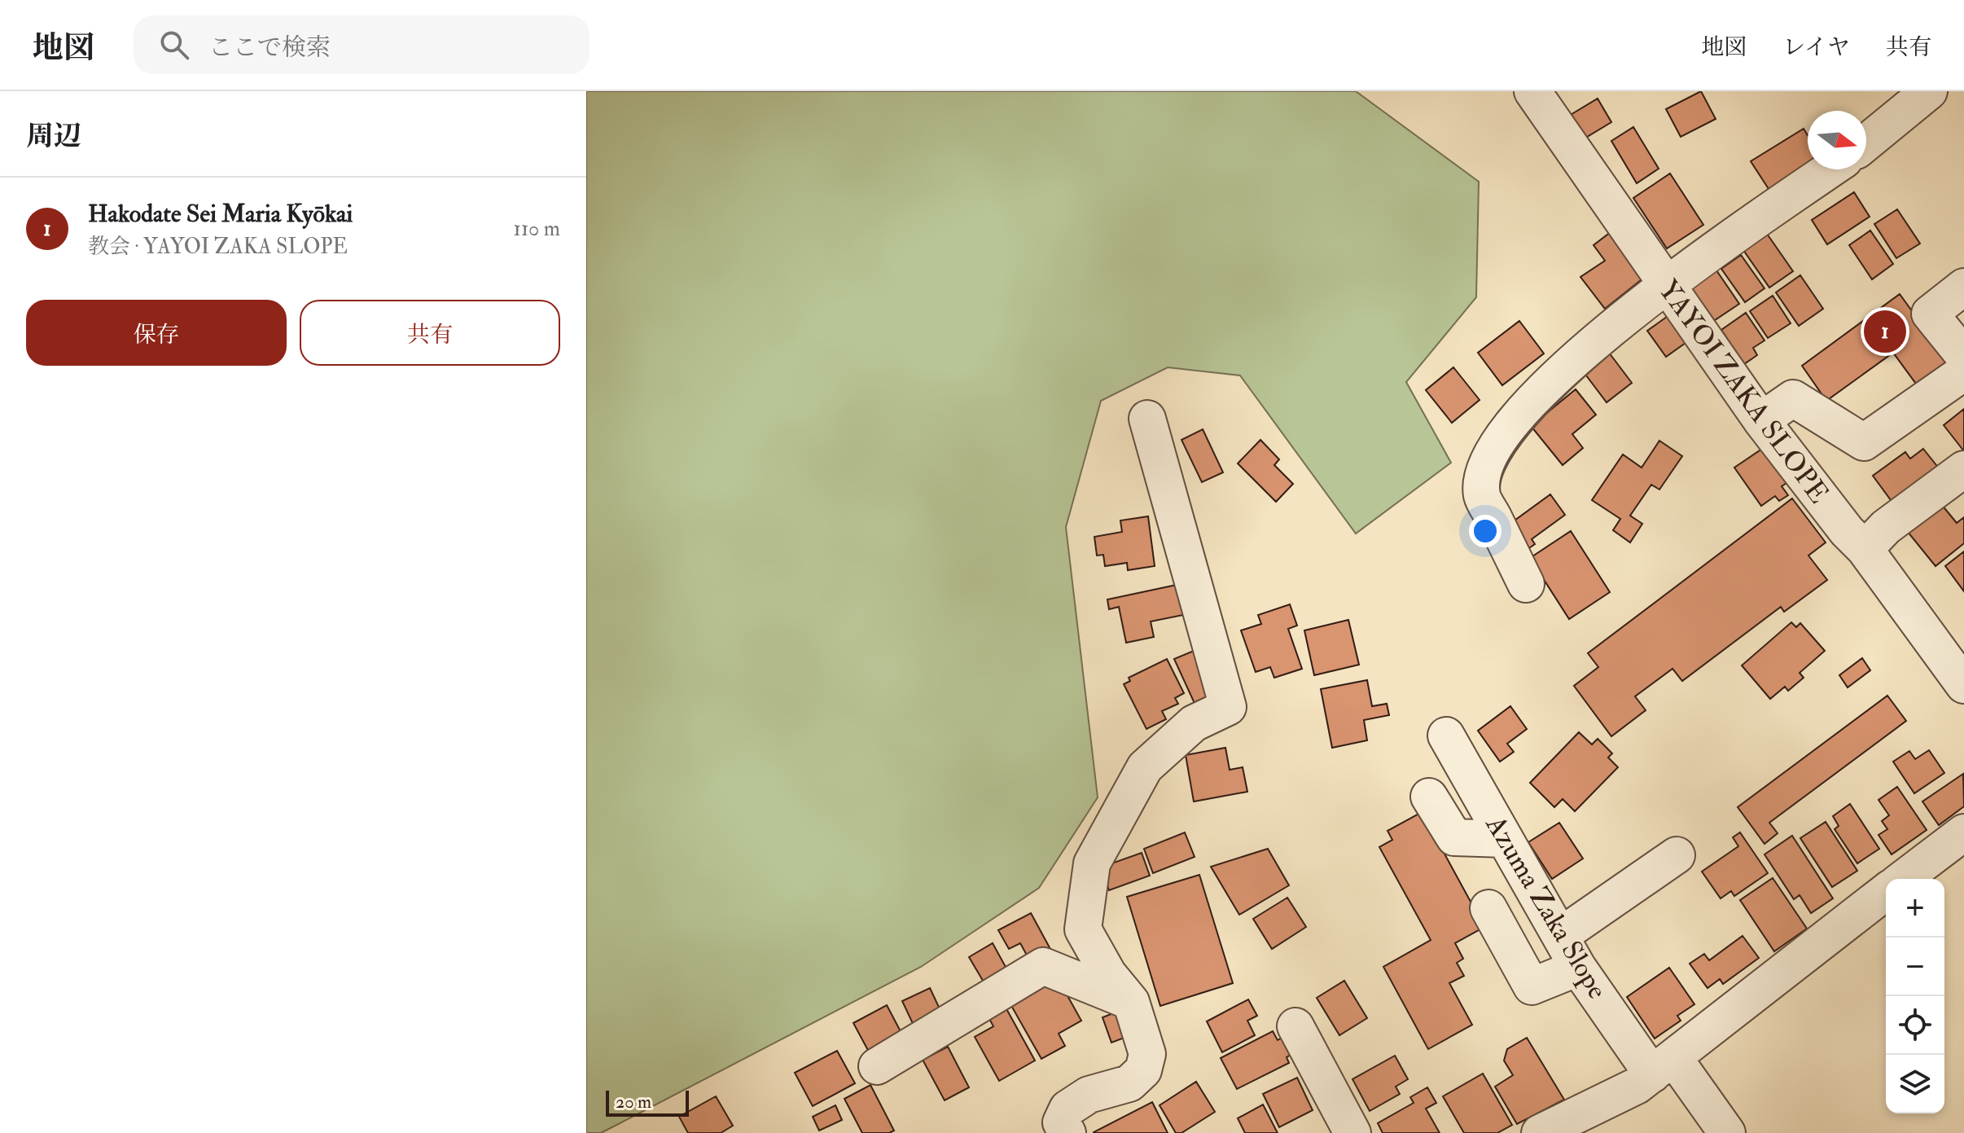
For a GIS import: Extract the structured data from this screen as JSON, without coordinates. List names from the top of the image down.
{
  "streets": {
    "street": ["YAYOI ZAKA SLOPE", "Azuma Zaka Slope"]
  },
  "scale_bar": "20 m",
  "north": "right",
  "page": {
    "header": "地図",
    "search": "ここで検索",
    "nav": ["地図", "レイヤ", "共有"],
    "heading": "周辺",
    "list": [
      {
        "mark": "1",
        "name": "Hakodate Sei Maria Kyōkai",
        "note": "教会 · YAYOI ZAKA SLOPE",
        "value": "110 m"
      }
    ],
    "buttons": ["保存", "共有"],
    "pins": "1",
    "map_buttons": ["+", "−"],
    "scale": "20 m"
  }
}
